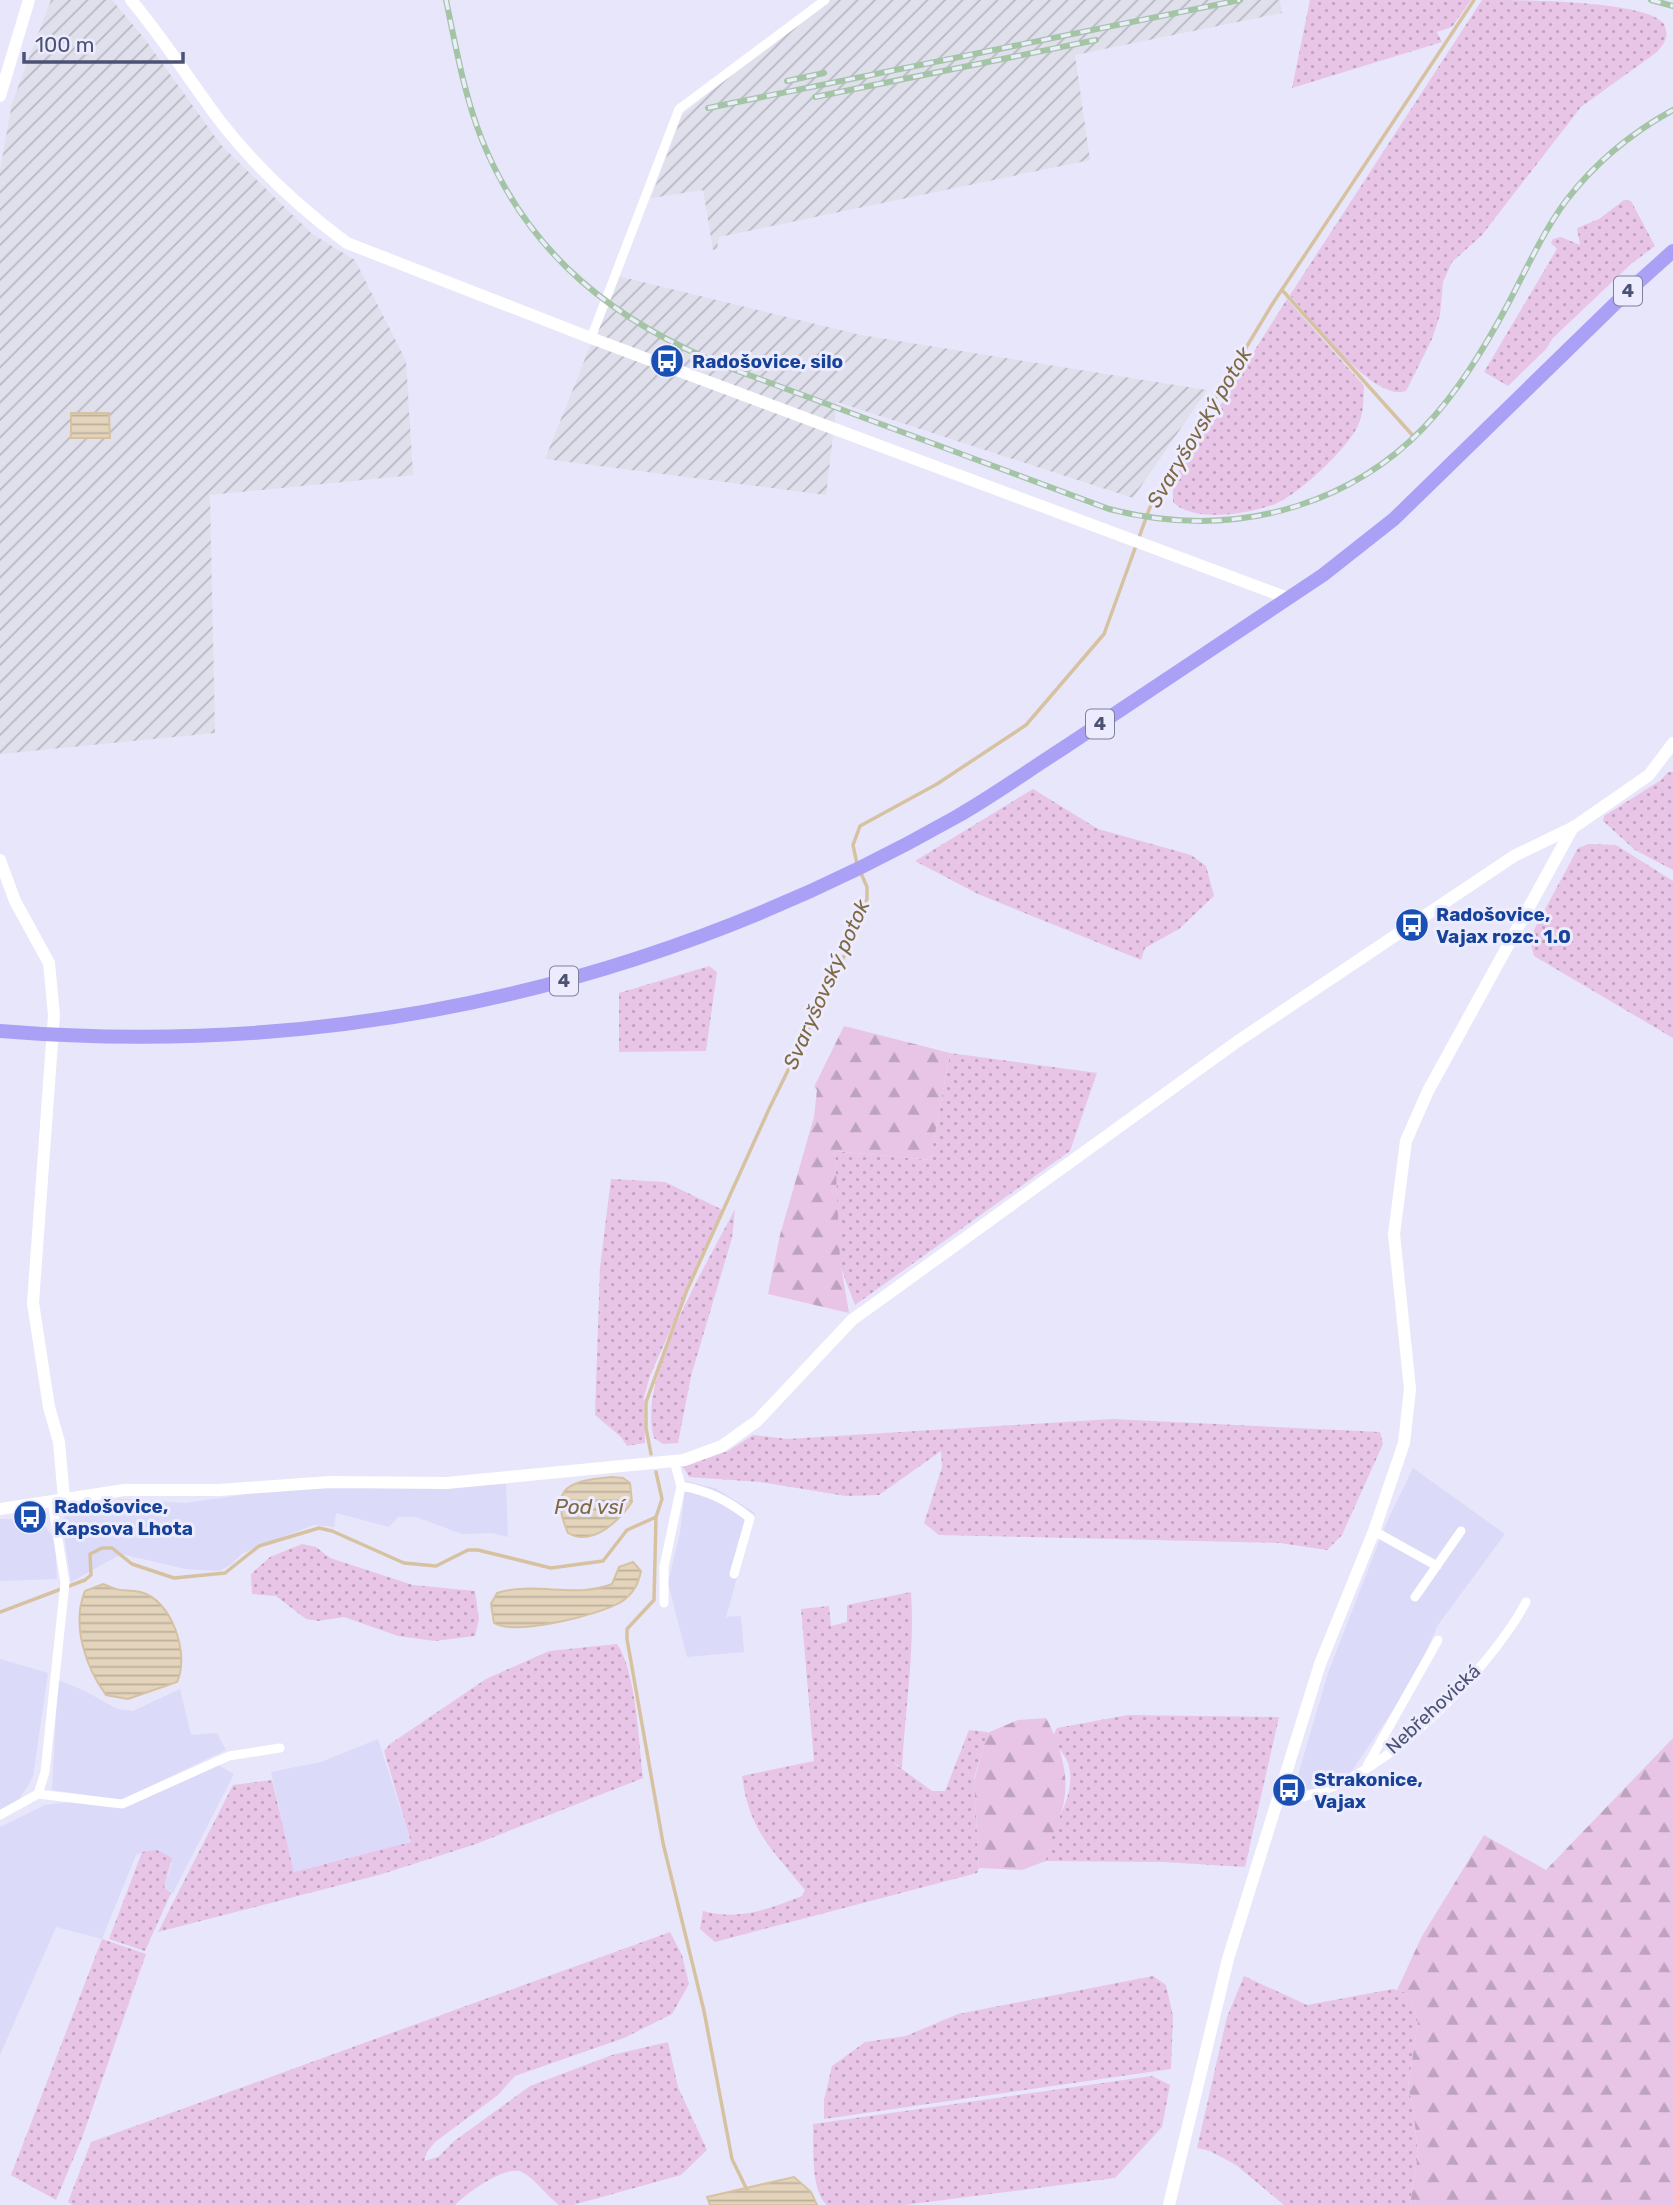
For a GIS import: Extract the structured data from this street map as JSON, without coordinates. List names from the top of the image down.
{
  "streets": {
    "main road": ["4"],
    "street": ["Nebřehovická"]
  },
  "water": ["Svaryšovský potok", "Pod vsí"],
  "places": {
    "bus stop": [
      "Radošovice, silo",
      "Radošovice, Vajax rozc. 1.0",
      "Radošovice, Kapsova Lhota",
      "Strakonice, Vajax"
    ]
  },
  "scale_bar": "100 m"
}
